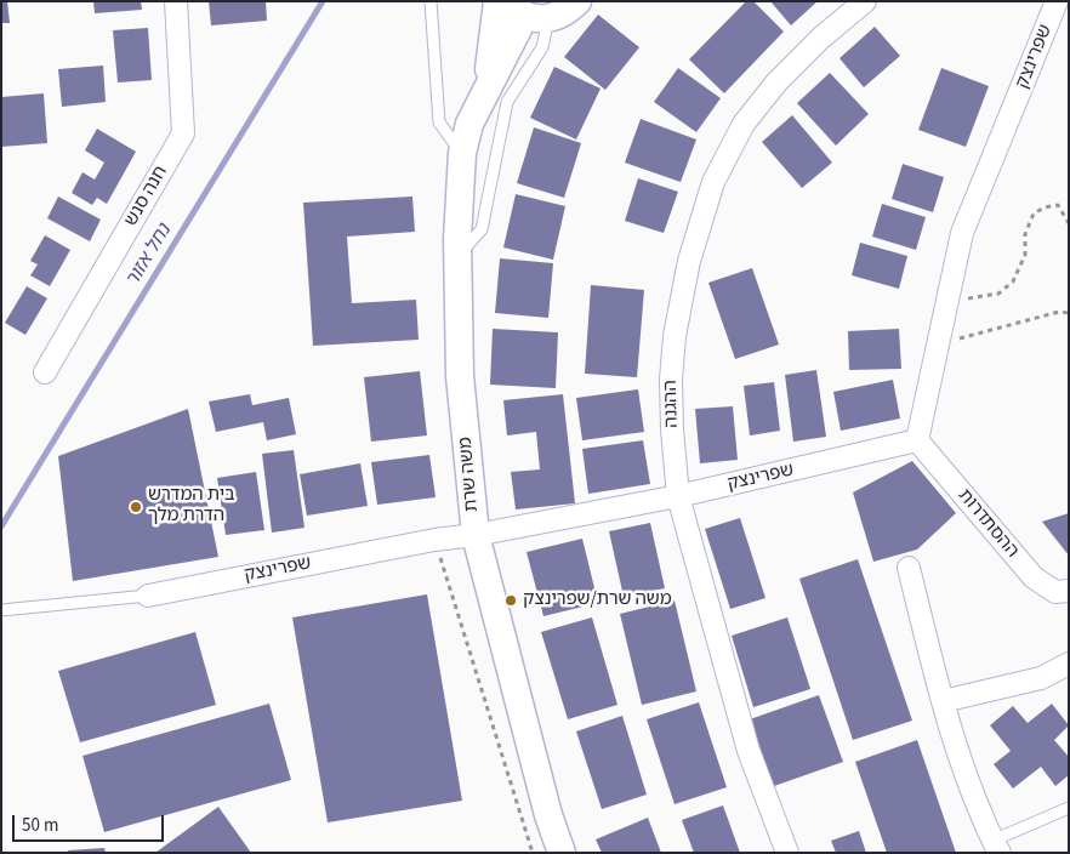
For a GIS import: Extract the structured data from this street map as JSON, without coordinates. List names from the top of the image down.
{
  "streets": {
    "street": [
      "שפרינצק",
      "חנה סנש",
      "ההגנה",
      "משה שרת",
      "ההסתדרות"
    ]
  },
  "crossings": [
    ["שפרינצק", "ההגנה"],
    ["שפרינצק", "משה שרת"],
    ["שפרינצק", "ההסתדרות"]
  ],
  "water": ["נחל אזור"],
  "places": ["בית המדרש הדרת מלך", "משה שרת/שפרינצק"],
  "scale_bar": "50 m"
}
